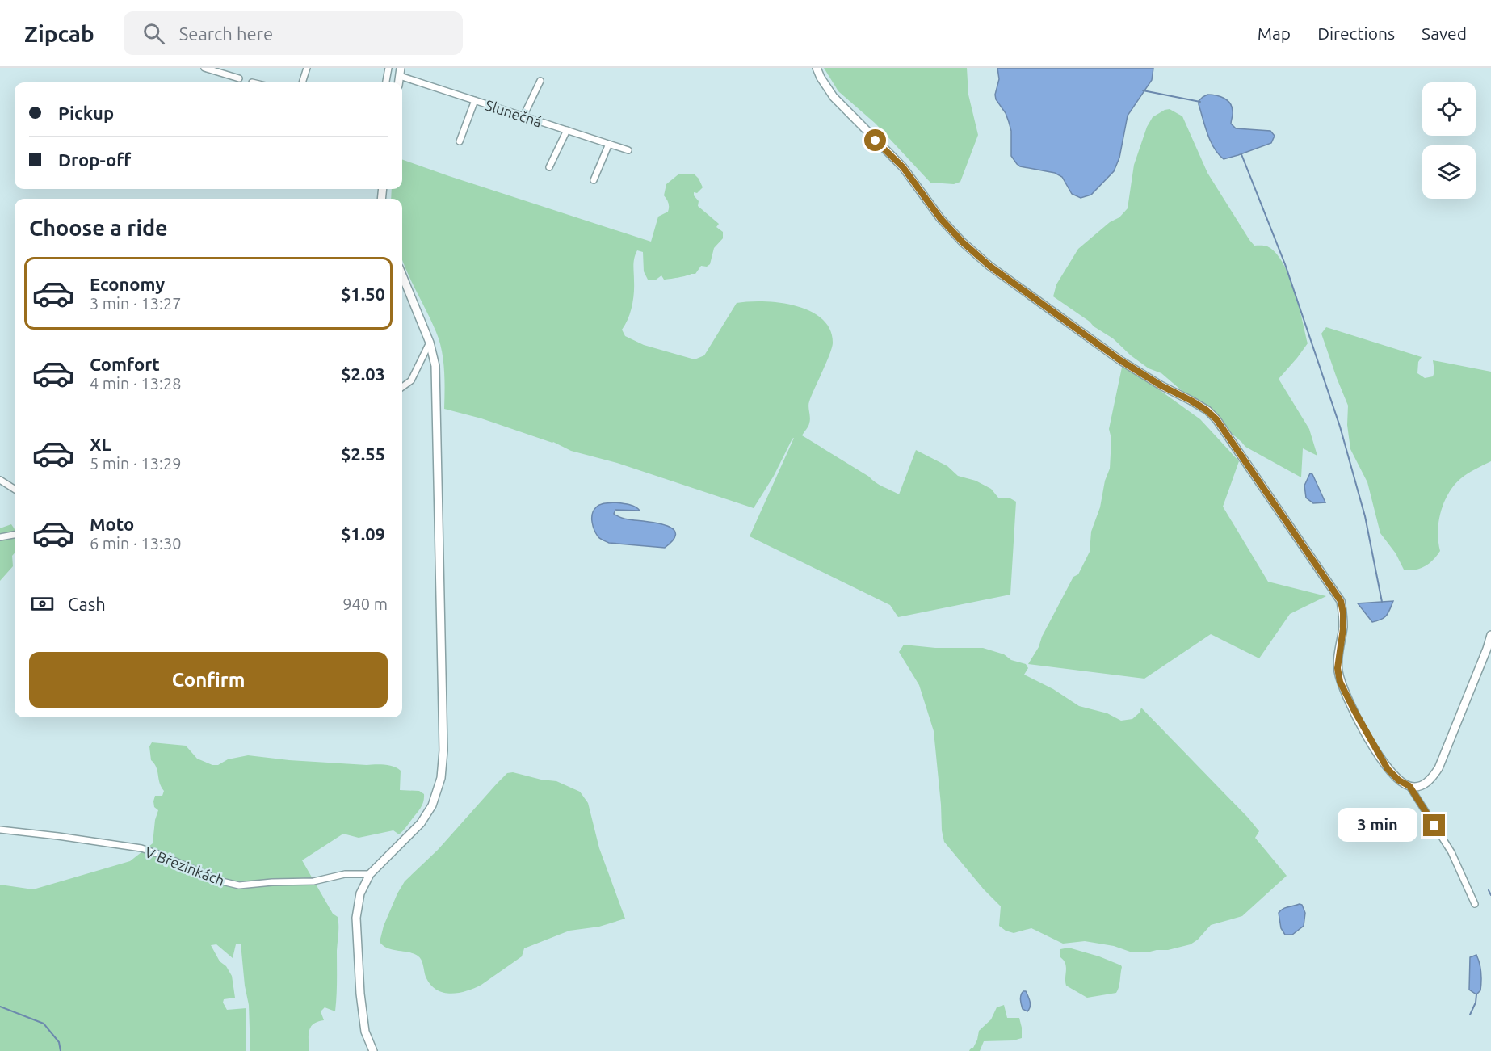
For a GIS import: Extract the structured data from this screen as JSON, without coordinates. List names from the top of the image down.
{
  "streets": {
    "street": ["Slunečná", "V Březinkách"]
  },
  "page": {
    "header": "Zipcab",
    "search": "Search here",
    "nav": ["Map", "Directions", "Saved"],
    "banner": ["Pickup", "Drop-off"],
    "heading": "Choose a ride",
    "list": [
      {
        "name": "Economy",
        "note": "3 min · 13:27",
        "value": "$1.50"
      },
      {
        "name": "Comfort",
        "note": "4 min · 13:28",
        "value": "$2.03"
      },
      {
        "name": "XL",
        "note": "5 min · 13:29",
        "value": "$2.55"
      },
      {
        "name": "Moto",
        "note": "6 min · 13:30",
        "value": "$1.09"
      }
    ],
    "pay": ["Cash", "940 m"],
    "buttons": "Confirm",
    "bubble": "3 min"
  }
}
